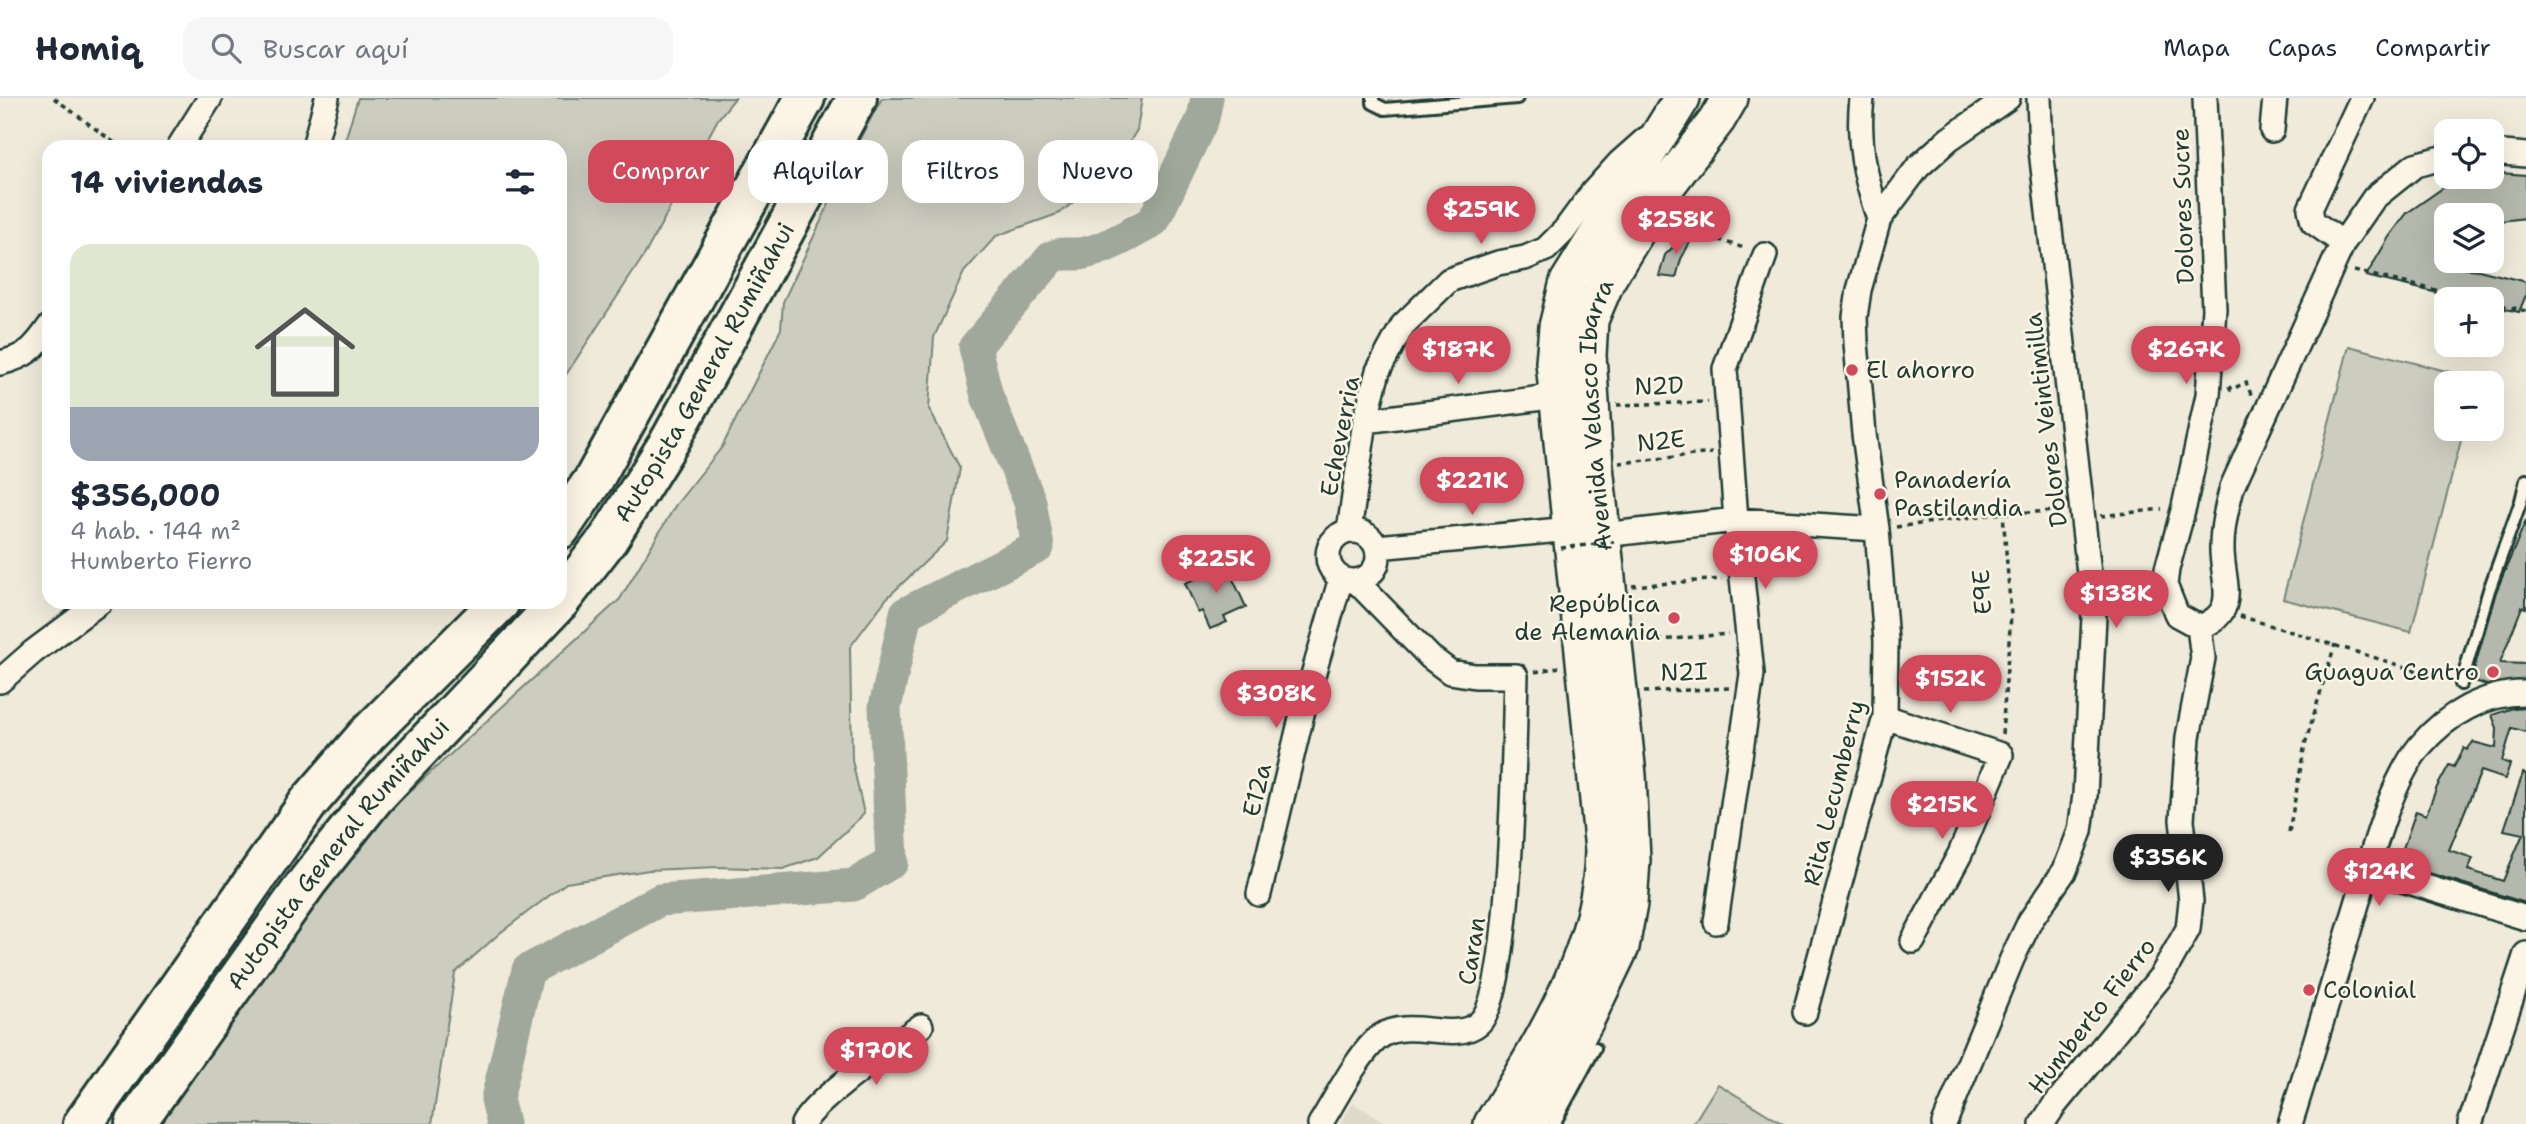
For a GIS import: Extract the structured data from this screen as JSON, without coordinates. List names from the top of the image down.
{
  "streets": {
    "highway": ["Autopista General Rumiñahui"],
    "main road": ["Avenida Velasco Ibarra"],
    "street": [
      "Dolores Sucre",
      "Dolores Veintimilla",
      "Echeverria",
      "E12a",
      "Rita Lecumberry",
      "Caran",
      "Humberto Fierro"
    ],
    "path": [
      "N2D",
      "N2E",
      "E9E",
      "N2I"
    ]
  },
  "crossings": [
    ["Dolores Sucre", "Humberto Fierro"],
    ["N2D", "Avenida Velasco Ibarra"],
    ["Avenida Velasco Ibarra", "Echeverria"],
    ["Avenida Velasco Ibarra", "N2E"],
    ["Avenida Velasco Ibarra", "N2I"],
    ["Echeverria", "E12a"],
    ["Echeverria", "Caran"]
  ],
  "places": [
    "El ahorro",
    "Panadería Pastilandia",
    "República de Alemania",
    "Guagua Centro",
    "Colonial"
  ],
  "page": {
    "header": "Homiq",
    "search": "Buscar aquí",
    "nav": ["Mapa", "Capas", "Compartir"],
    "map_buttons": ["+", "−"],
    "chip": [
      "Comprar",
      "Alquilar",
      "Filtros",
      "Nuevo"
    ],
    "heading": "14 viviendas",
    "price": [
      "$259K",
      "$258K",
      "$187K",
      "$267K",
      "$221K",
      "$106K",
      "$225K",
      "$138K",
      "$152K",
      "$308K",
      "$215K",
      "$356K",
      "$124K",
      "$170K"
    ],
    "list": [
      {
        "name": "$356,000",
        "note": "4 hab. · 144 m² · Humberto Fierro"
      }
    ]
  }
}
